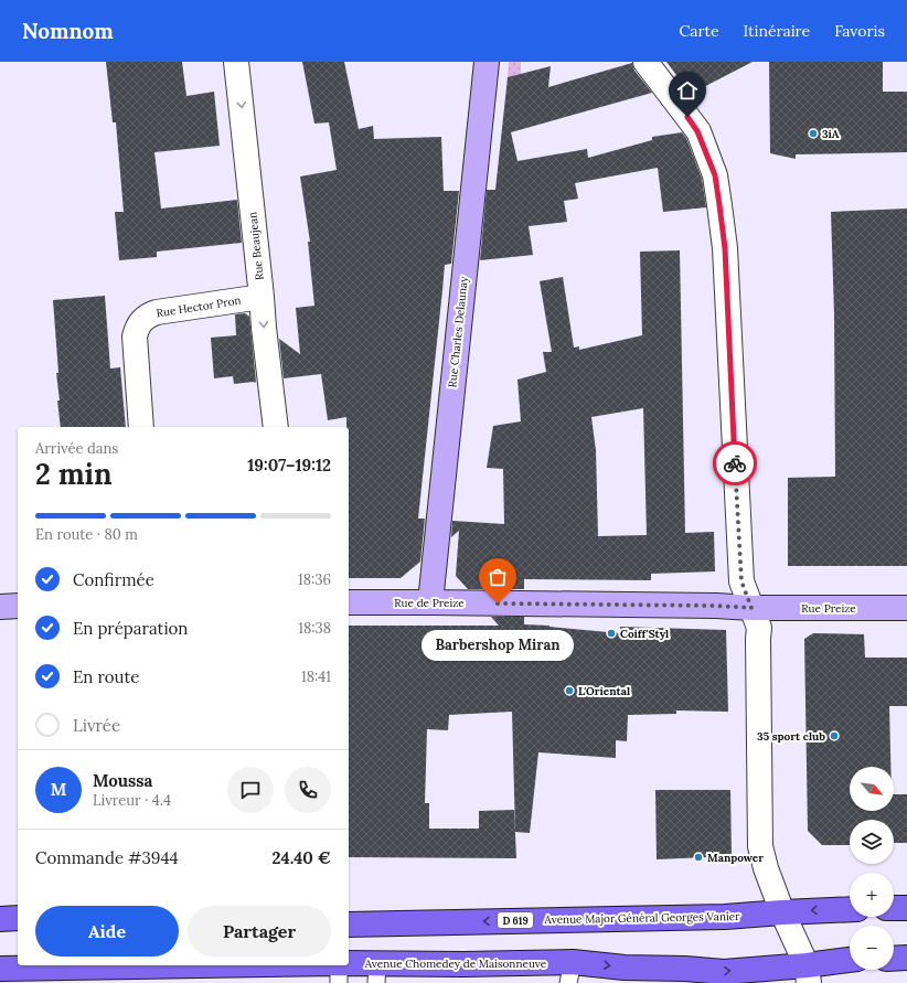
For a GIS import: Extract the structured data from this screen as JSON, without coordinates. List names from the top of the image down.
{
  "streets": {
    "main road": ["Avenue Major Général Georges Vanier", "D 619", "Avenue Chomedey de Maisonneuve"],
    "street": [
      "Rue Beaujean",
      "Rue Hector Pron",
      "Rue Charles Delaunay",
      "Rue de Preize",
      "Rue Preize"
    ]
  },
  "crossings": [
    ["Rue Beaujean", "Rue Hector Pron"],
    ["Rue Charles Delaunay", "Rue de Preize"],
    ["Rue de Preize", "Rue Preize"]
  ],
  "one_way": ["Rue Beaujean", "Avenue Major Général Georges Vanier"],
  "places": [
    "3iA",
    "Barbershop Miran",
    "Coiff'Styl",
    "L'Oriental",
    "35 sport club",
    "Manpower"
  ],
  "north": "bottom right",
  "page": {
    "header": "Nomnom",
    "nav": ["Carte", "Itinéraire", "Favoris"],
    "heading": ["2 min", "Arrivée dans", "19:07–19:12"],
    "panel": [
      "Moussa",
      "Livreur · 4.4",
      "Commande #3944",
      "24.40 €"
    ],
    "bar": "En route · 80 m",
    "list": [
      ["Confirmée", "18:36"],
      ["En préparation", "18:38"],
      ["En route", "18:41"],
      "Livrée"
    ],
    "bubble": "Barbershop Miran",
    "map_buttons": ["+", "−"],
    "round": "M",
    "buttons": ["Aide", "Partager"]
  }
}
